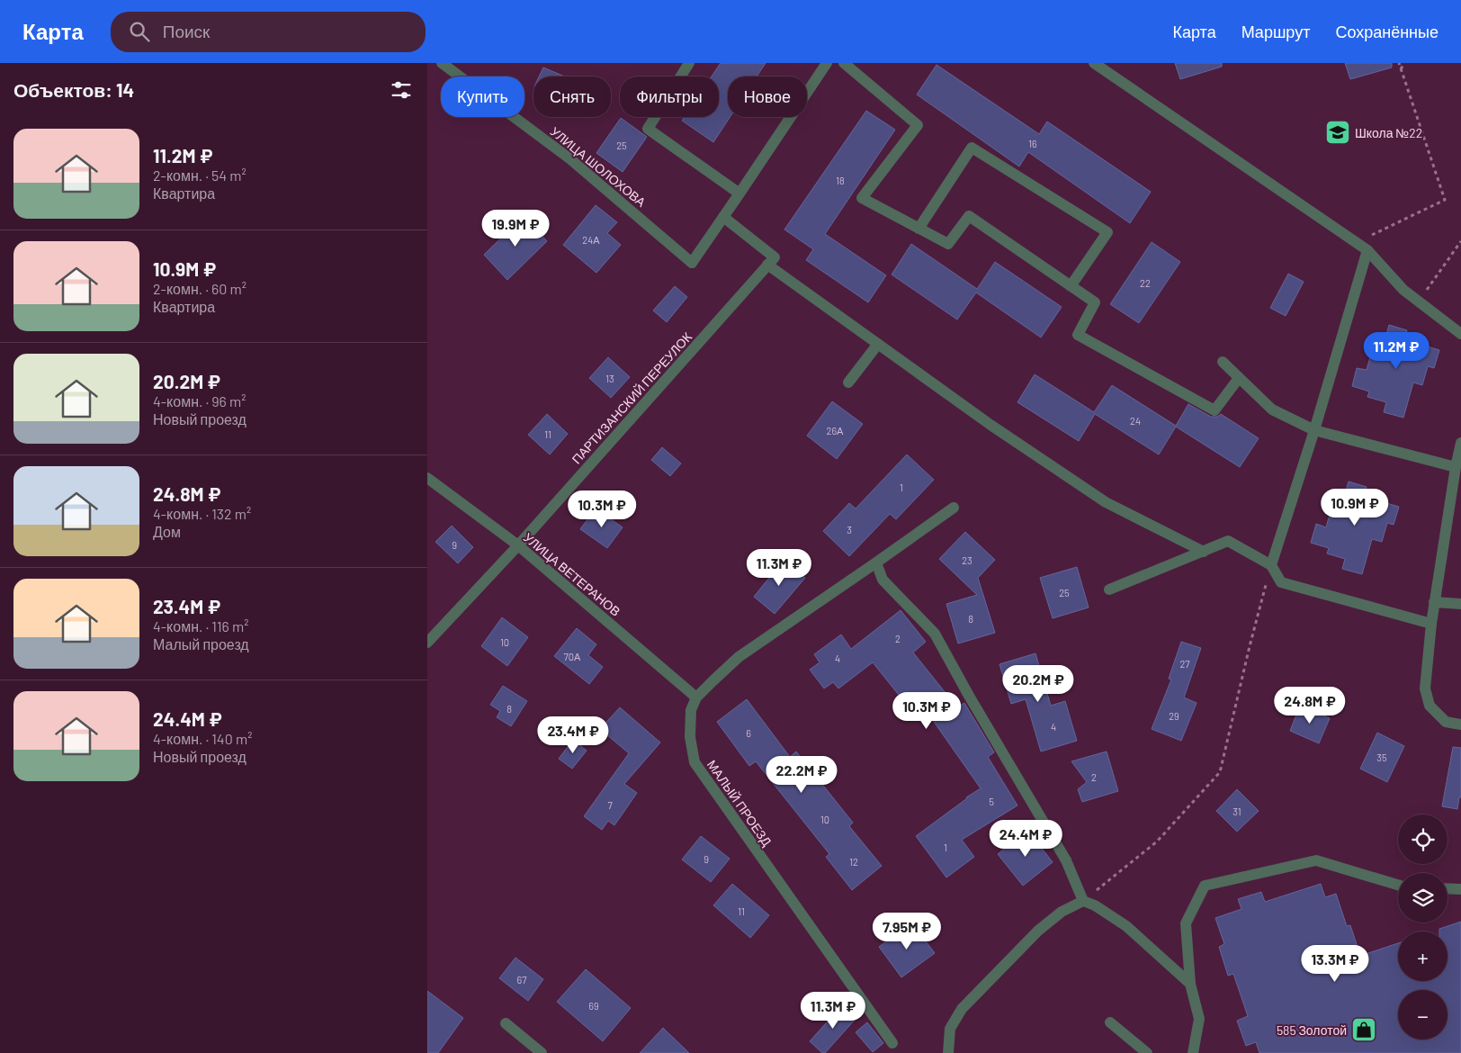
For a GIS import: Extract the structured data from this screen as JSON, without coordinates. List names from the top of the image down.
{
  "streets": {
    "street": [
      "УЛИЦА ШОЛОХОВА",
      "ПАРТИЗАНСКИЙ ПЕРЕУЛОК",
      "УЛИЦА ВЕТЕРАНОВ",
      "МАЛЫЙ ПРОЕЗД"
    ]
  },
  "crossings": [
    ["ПАРТИЗАНСКИЙ ПЕРЕУЛОК", "УЛИЦА ВЕТЕРАНОВ"],
    ["УЛИЦА ВЕТЕРАНОВ", "МАЛЫЙ ПРОЕЗД"]
  ],
  "places": {
    "school or university": ["Школа №22"],
    "shop": ["585 Золотой"]
  },
  "house_numbers": [
    "16",
    "25",
    "18",
    "24А",
    "22",
    "13",
    "24",
    "26А",
    "11",
    "1",
    "3",
    "9",
    "23",
    "25",
    "8",
    "2",
    "10",
    "70А",
    "4",
    "27",
    "8",
    "29",
    "4",
    "6",
    "35",
    "2",
    "5",
    "7",
    "31",
    "10",
    "1",
    "9",
    "12",
    "11",
    "67",
    "69"
  ],
  "page": {
    "header": "Карта",
    "search": "Поиск",
    "nav": ["Карта", "Маршрут", "Сохранённые"],
    "heading": "Объектов: 14",
    "chip": [
      "Купить",
      "Снять",
      "Фильтры",
      "Новое"
    ],
    "list": [
      {
        "name": "11.2M ₽",
        "note": "2-комн. · 54 m² · Квартира"
      },
      {
        "name": "10.9M ₽",
        "note": "2-комн. · 60 m² · Квартира"
      },
      {
        "name": "20.2M ₽",
        "note": "4-комн. · 96 m² · Новый проезд"
      },
      {
        "name": "24.8M ₽",
        "note": "4-комн. · 132 m² · Дом"
      },
      {
        "name": "23.4M ₽",
        "note": "4-комн. · 116 m² · Малый проезд"
      },
      {
        "name": "24.4M ₽",
        "note": "4-комн. · 140 m² · Новый проезд"
      }
    ],
    "price": [
      "19.9M ₽",
      "11.2M ₽",
      "10.9M ₽",
      "10.3M ₽",
      "11.3M ₽",
      "20.2M ₽",
      "24.8M ₽",
      "10.3M ₽",
      "23.4M ₽",
      "22.2M ₽",
      "24.4M ₽",
      "7.95M ₽",
      "13.3M ₽",
      "11.3M ₽"
    ],
    "map_buttons": ["+", "−"]
  }
}
